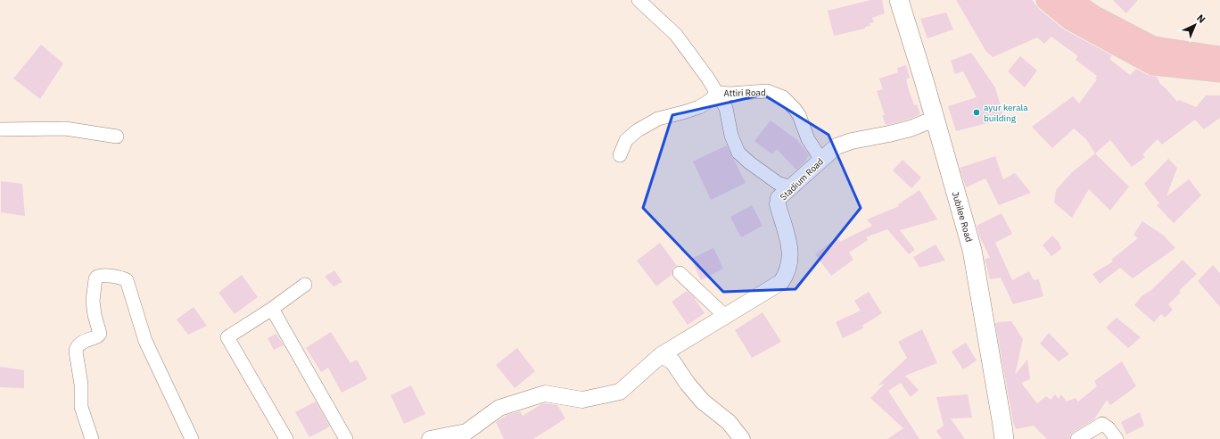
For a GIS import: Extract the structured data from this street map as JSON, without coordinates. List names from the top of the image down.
{
  "streets": {
    "main road": ["Jubilee Road"],
    "street": ["Attiri Road", "Stadium Road"]
  },
  "crossings": [
    ["Attiri Road", "Stadium Road"],
    ["Stadium Road", "Jubilee Road"]
  ],
  "places": ["ayur kerala building"],
  "north": "top right"
}
